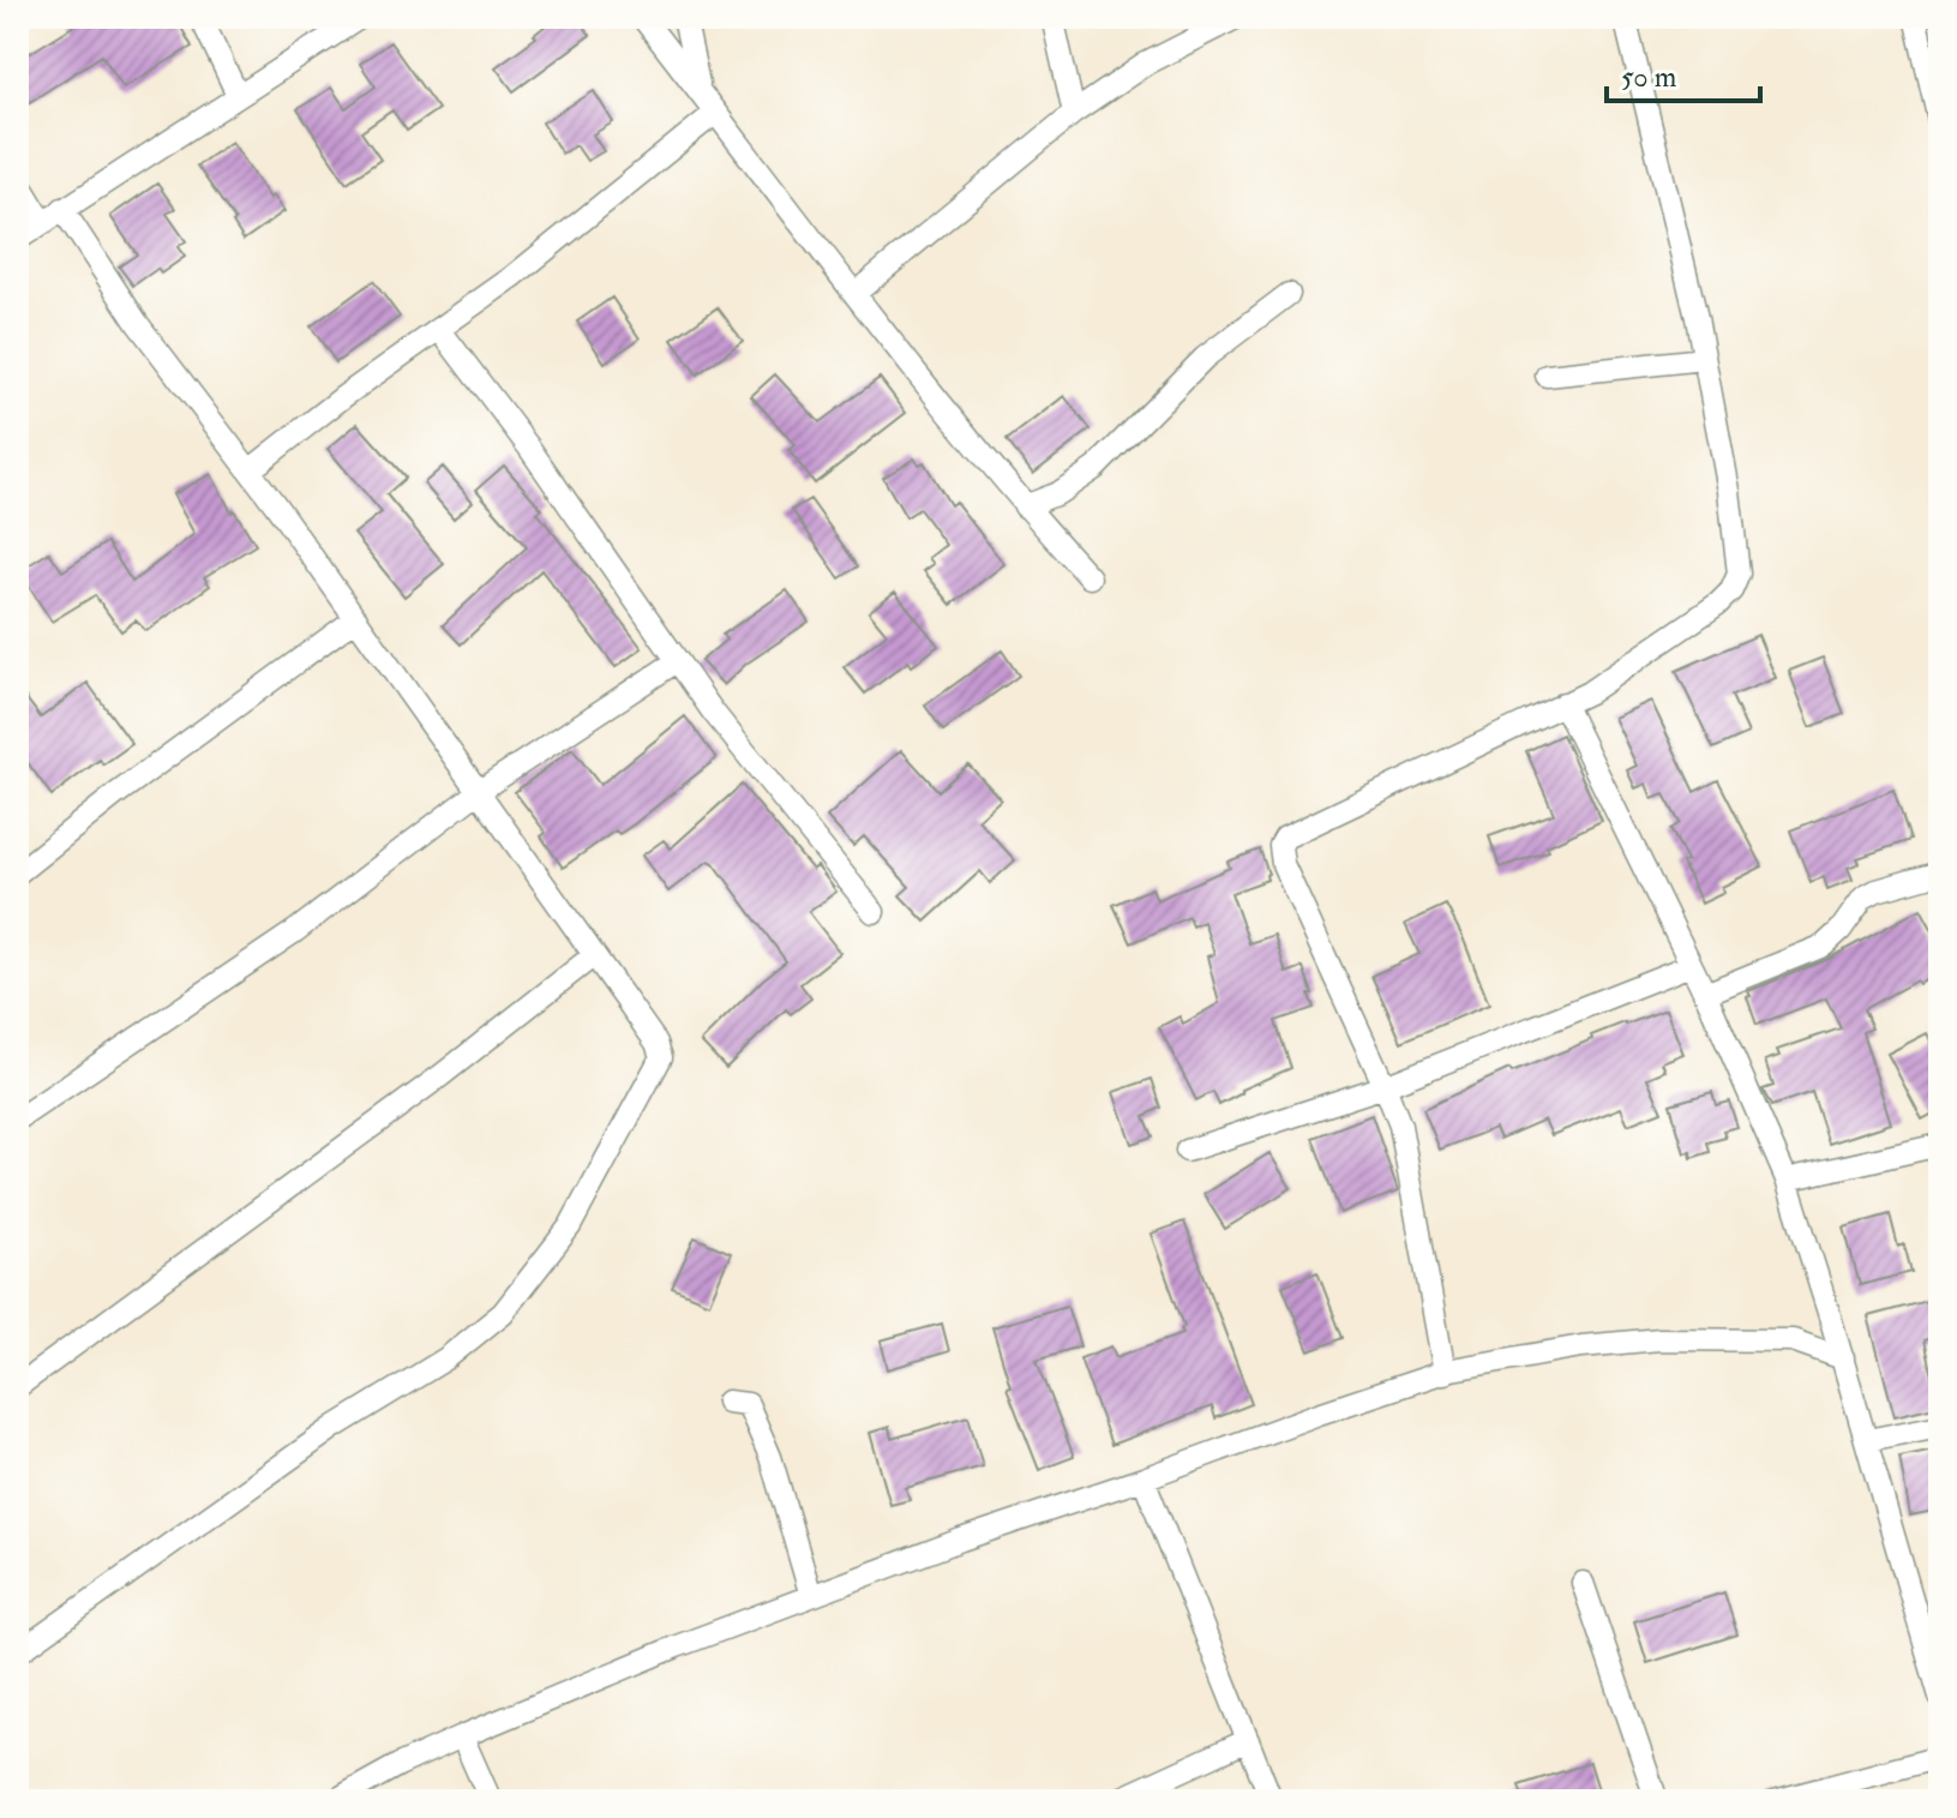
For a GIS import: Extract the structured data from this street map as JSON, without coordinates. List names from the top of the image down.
{
  "scale_bar": "50 m"
}
